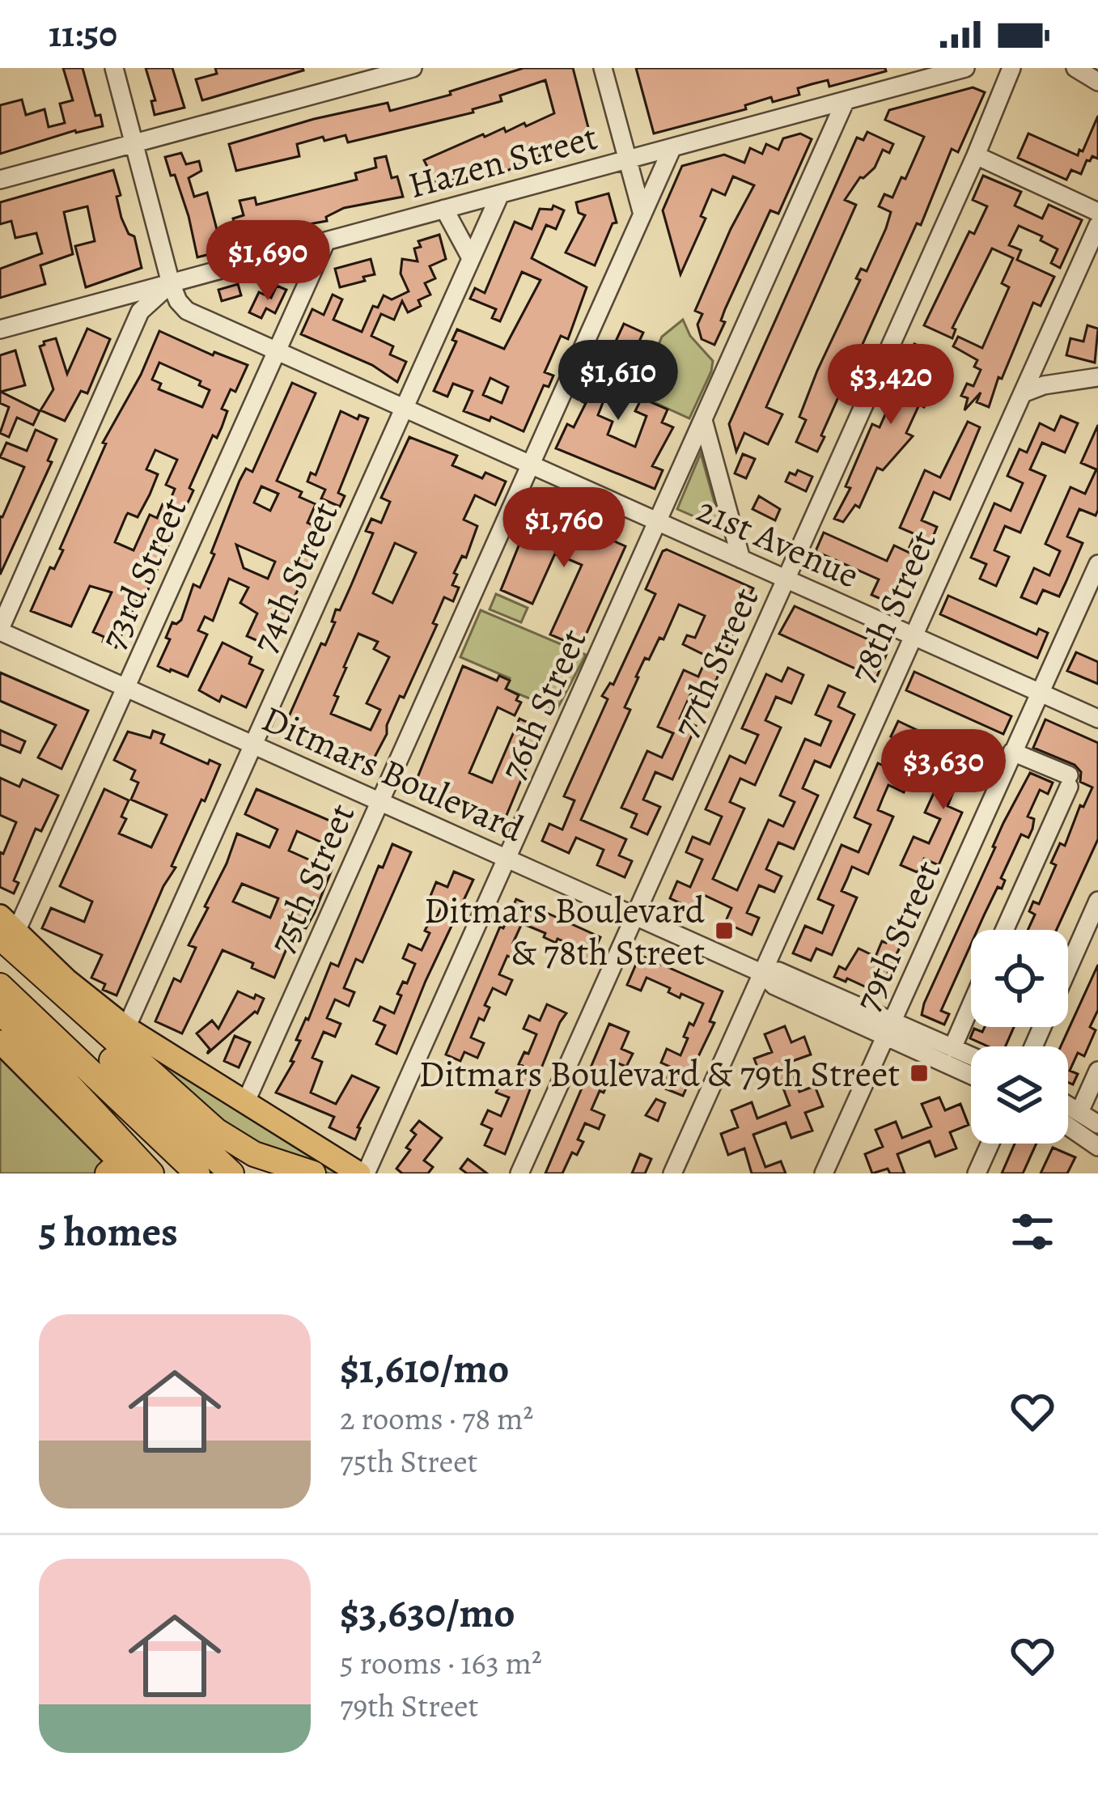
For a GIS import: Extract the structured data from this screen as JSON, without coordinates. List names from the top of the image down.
{
  "streets": {
    "street": [
      "Hazen Street",
      "21st Avenue",
      "73rd Street",
      "74th Street",
      "78th Street",
      "77th Street",
      "76th Street",
      "Ditmars Boulevard",
      "75th Street",
      "79th Street"
    ]
  },
  "crossings": [
    ["Hazen Street", "21st Avenue"],
    ["Hazen Street", "73rd Street"],
    ["Hazen Street", "74th Street"],
    ["Hazen Street", "76th Street"],
    ["Hazen Street", "75th Street"],
    ["21st Avenue", "73rd Street"],
    ["21st Avenue", "74th Street"],
    ["21st Avenue", "78th Street"],
    ["21st Avenue", "77th Street"],
    ["21st Avenue", "76th Street"],
    ["21st Avenue", "75th Street"],
    ["21st Avenue", "79th Street"],
    ["73rd Street", "Ditmars Boulevard"],
    ["74th Street", "Ditmars Boulevard"],
    ["78th Street", "Ditmars Boulevard"],
    ["77th Street", "Ditmars Boulevard"],
    ["76th Street", "Ditmars Boulevard"],
    ["Ditmars Boulevard", "75th Street"],
    ["Ditmars Boulevard", "79th Street"]
  ],
  "places": {
    "transit": ["Ditmars Boulevard & 78th Street", "Ditmars Boulevard & 79th Street"]
  },
  "page": {
    "status": "11:50",
    "price": [
      "$1,690",
      "$1,610",
      "$3,420",
      "$1,760",
      "$3,630"
    ],
    "heading": "5 homes",
    "list": [
      {
        "name": "$1,610/mo",
        "note": "2 rooms · 78 m² · 75th Street"
      },
      {
        "name": "$3,630/mo",
        "note": "5 rooms · 163 m² · 79th Street"
      }
    ]
  }
}
